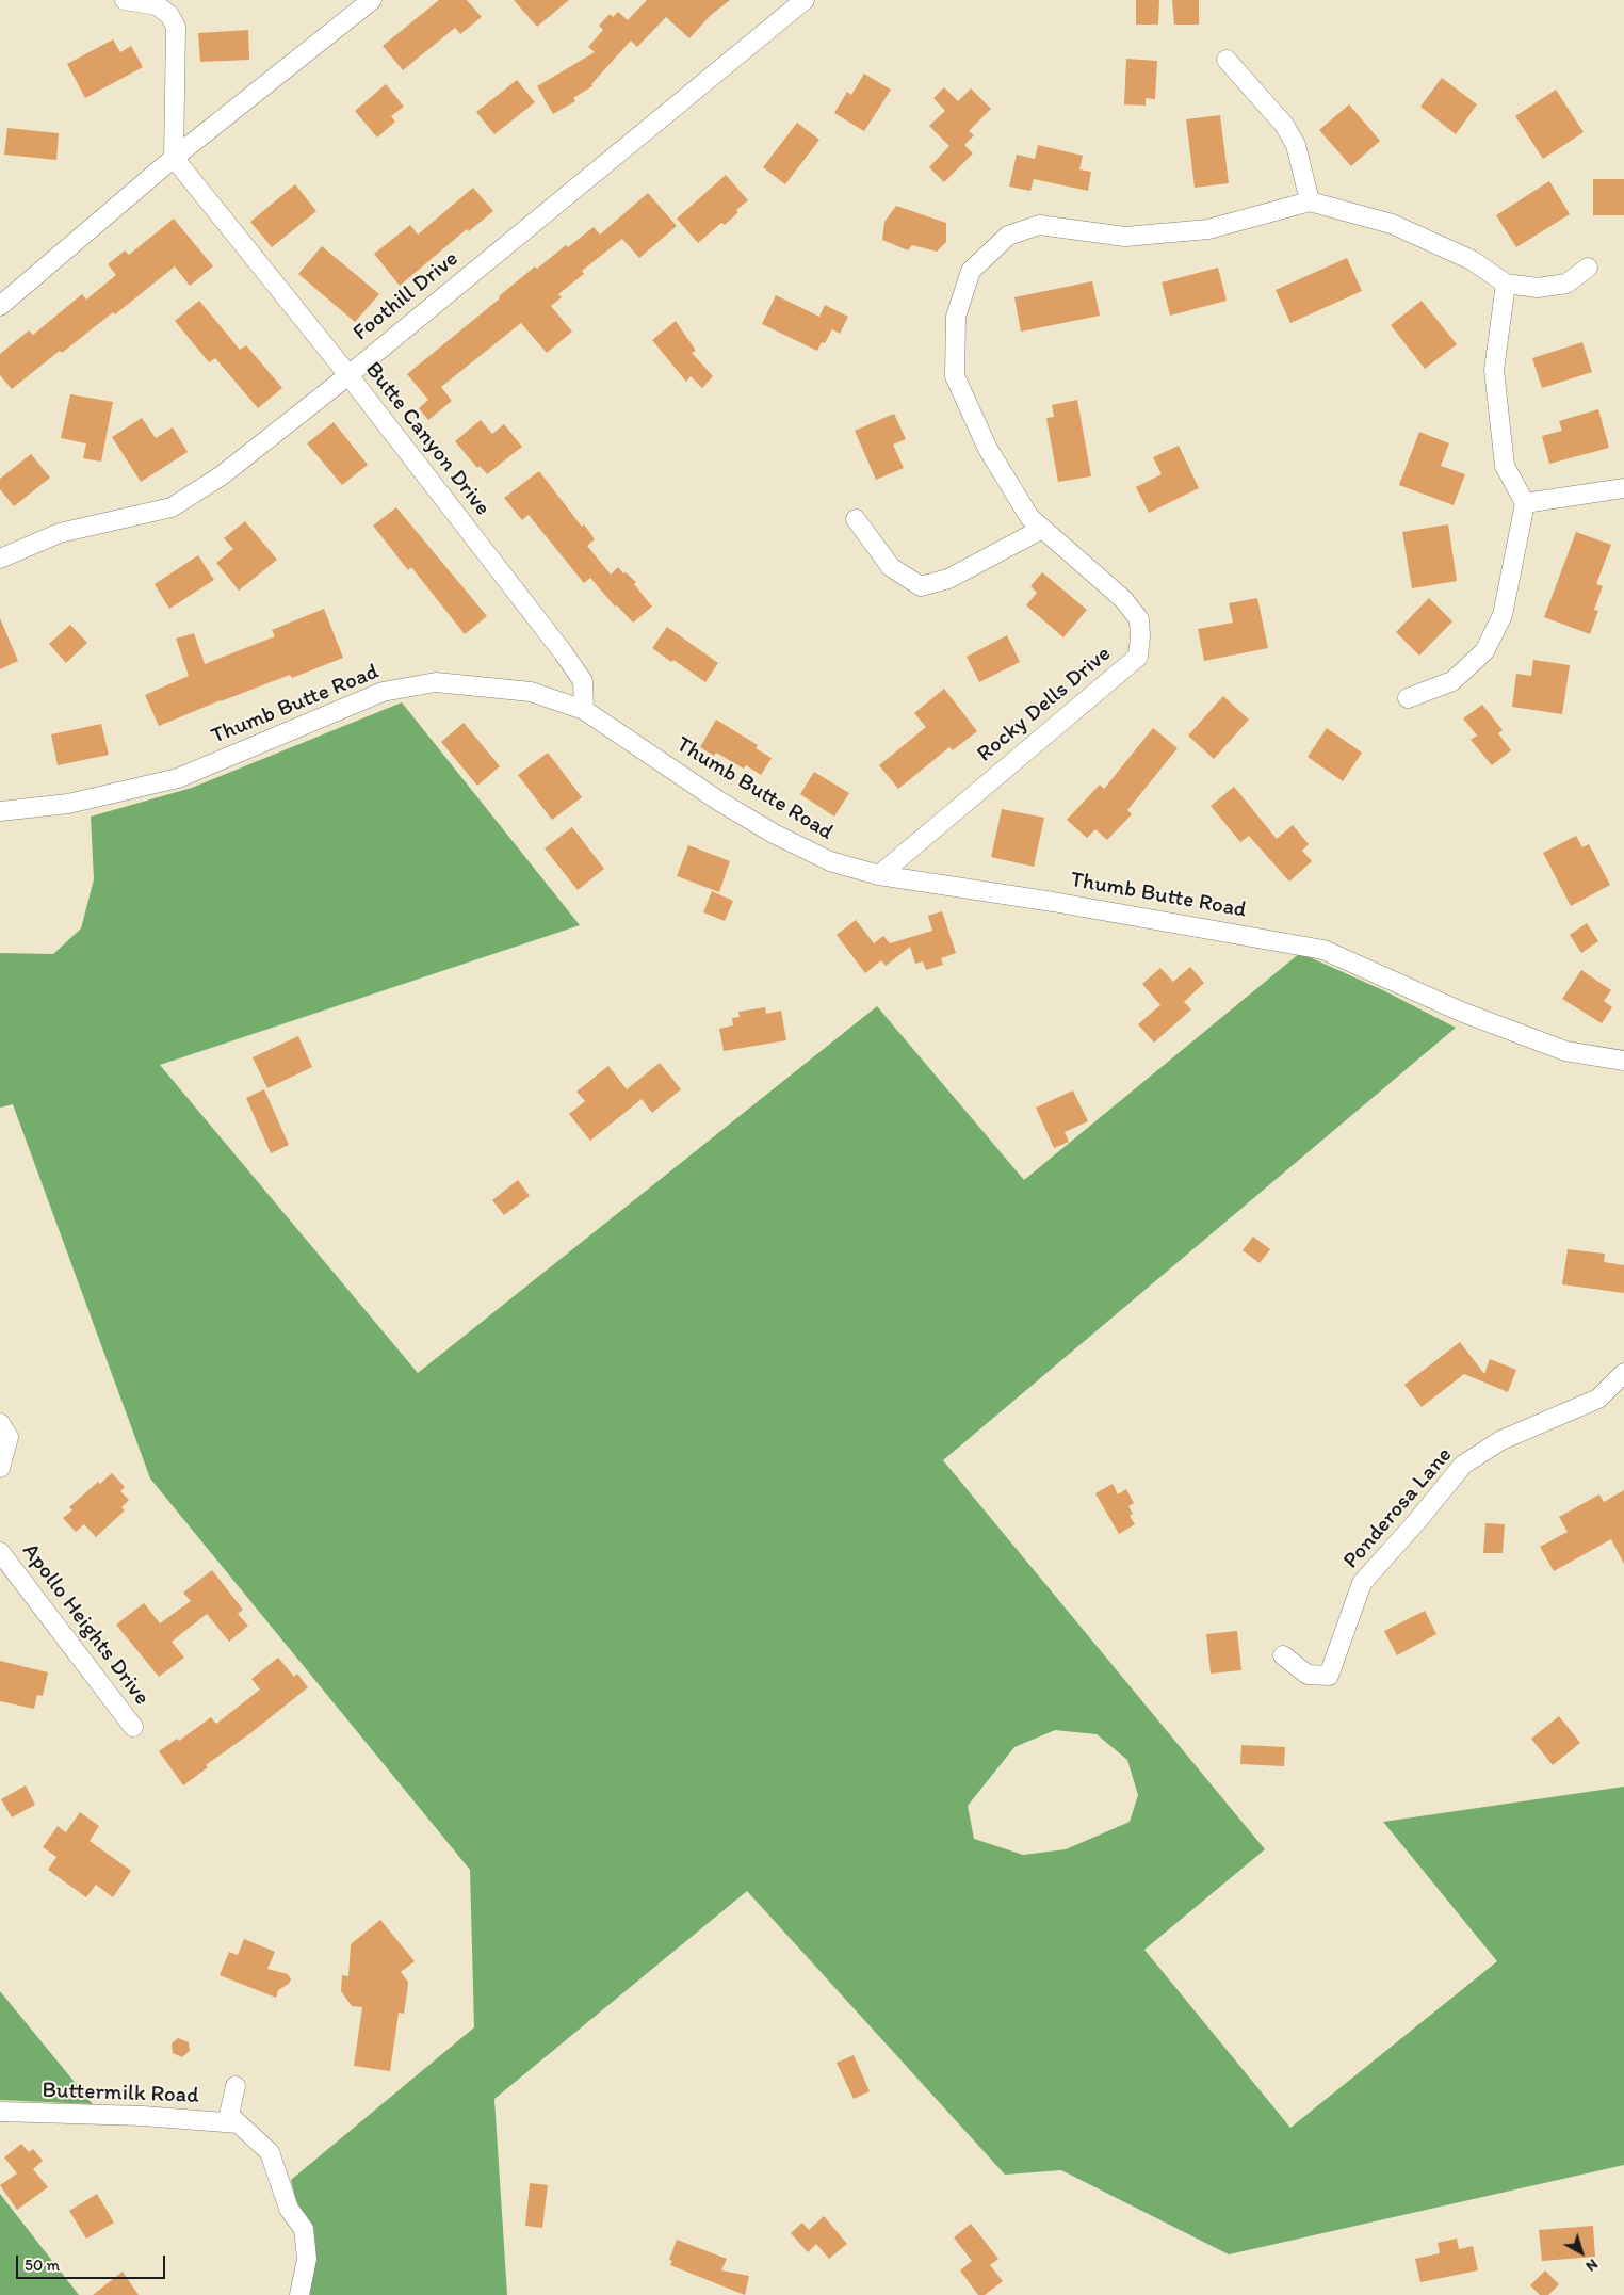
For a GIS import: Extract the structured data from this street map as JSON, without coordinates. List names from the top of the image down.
{
  "streets": {
    "street": [
      "Foothill Drive",
      "Butte Canyon Drive",
      "Thumb Butte Road",
      "Rocky Dells Drive",
      "Ponderosa Lane",
      "Apollo Heights Drive",
      "Buttermilk Road"
    ]
  },
  "crossings": [
    ["Foothill Drive", "Butte Canyon Drive"],
    ["Butte Canyon Drive", "Thumb Butte Road"],
    ["Thumb Butte Road", "Rocky Dells Drive"]
  ],
  "scale_bar": "50 m",
  "north": "bottom right"
}
